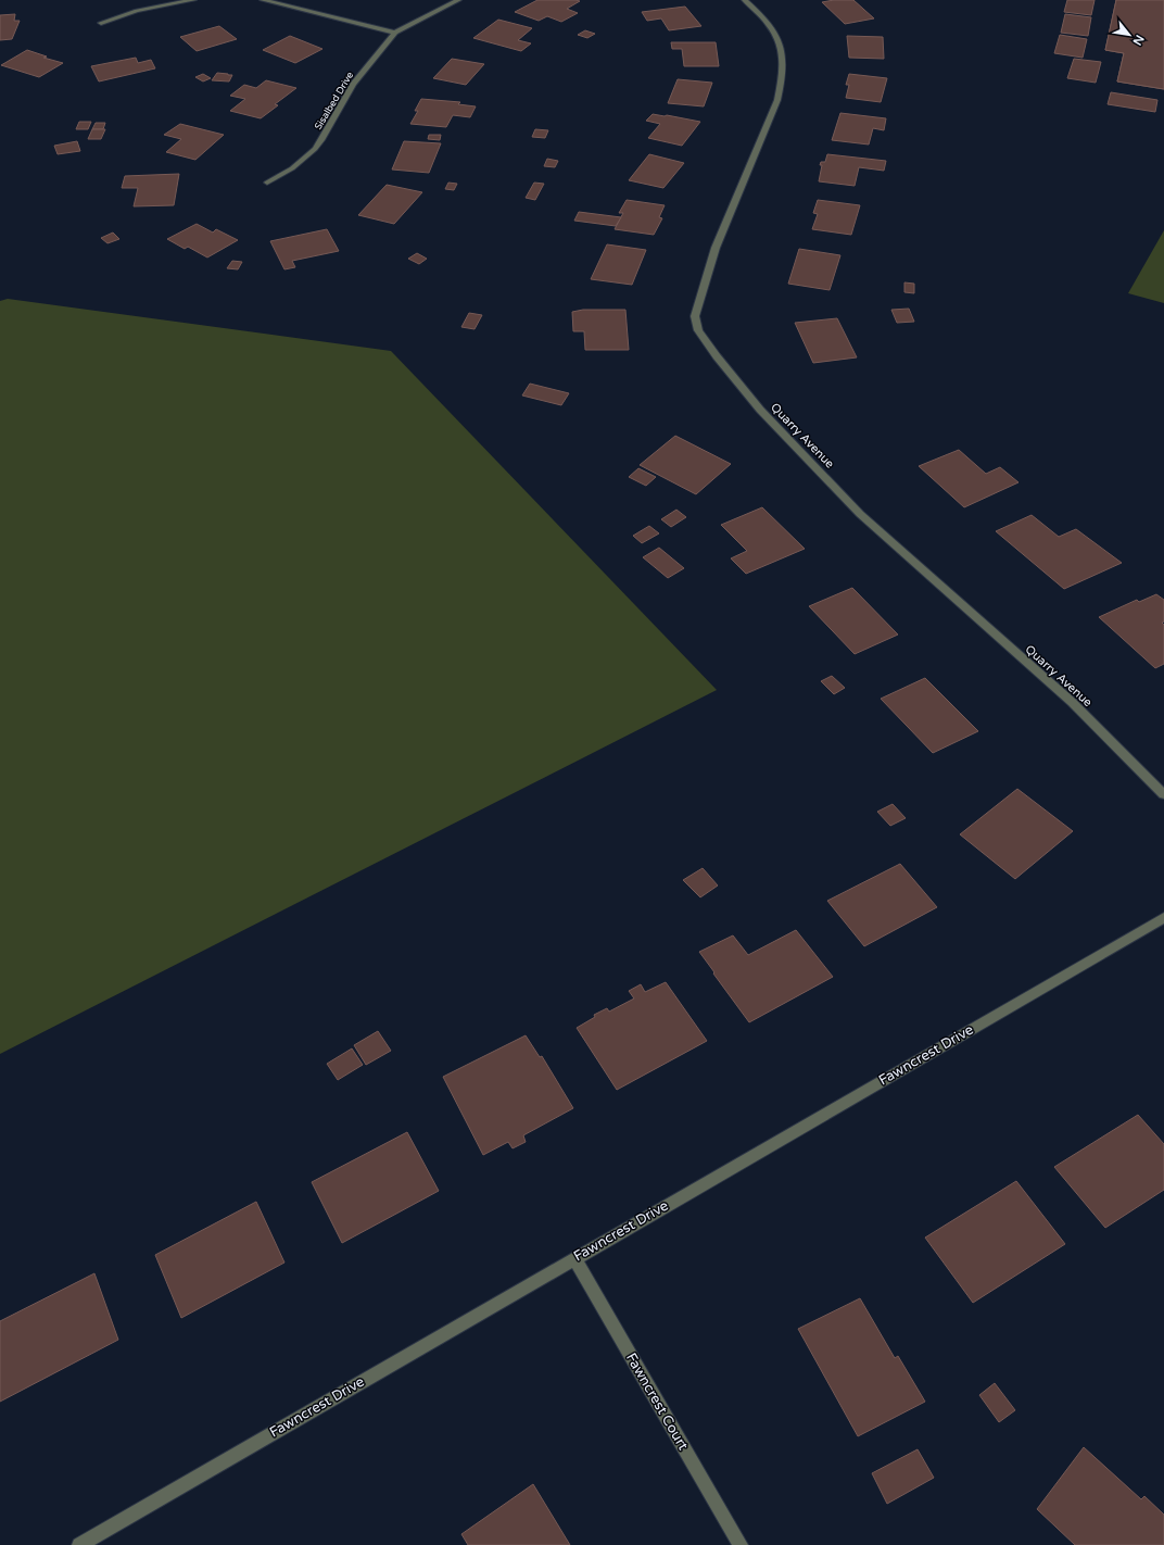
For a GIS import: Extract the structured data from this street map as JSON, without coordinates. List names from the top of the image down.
{
  "streets": {
    "street": [
      "Sisalbed Drive",
      "Quarry Avenue",
      "Fawncrest Drive",
      "Fawncrest Court"
    ]
  },
  "crossings": [
    ["Fawncrest Drive", "Fawncrest Court"]
  ],
  "north": "bottom right"
}
